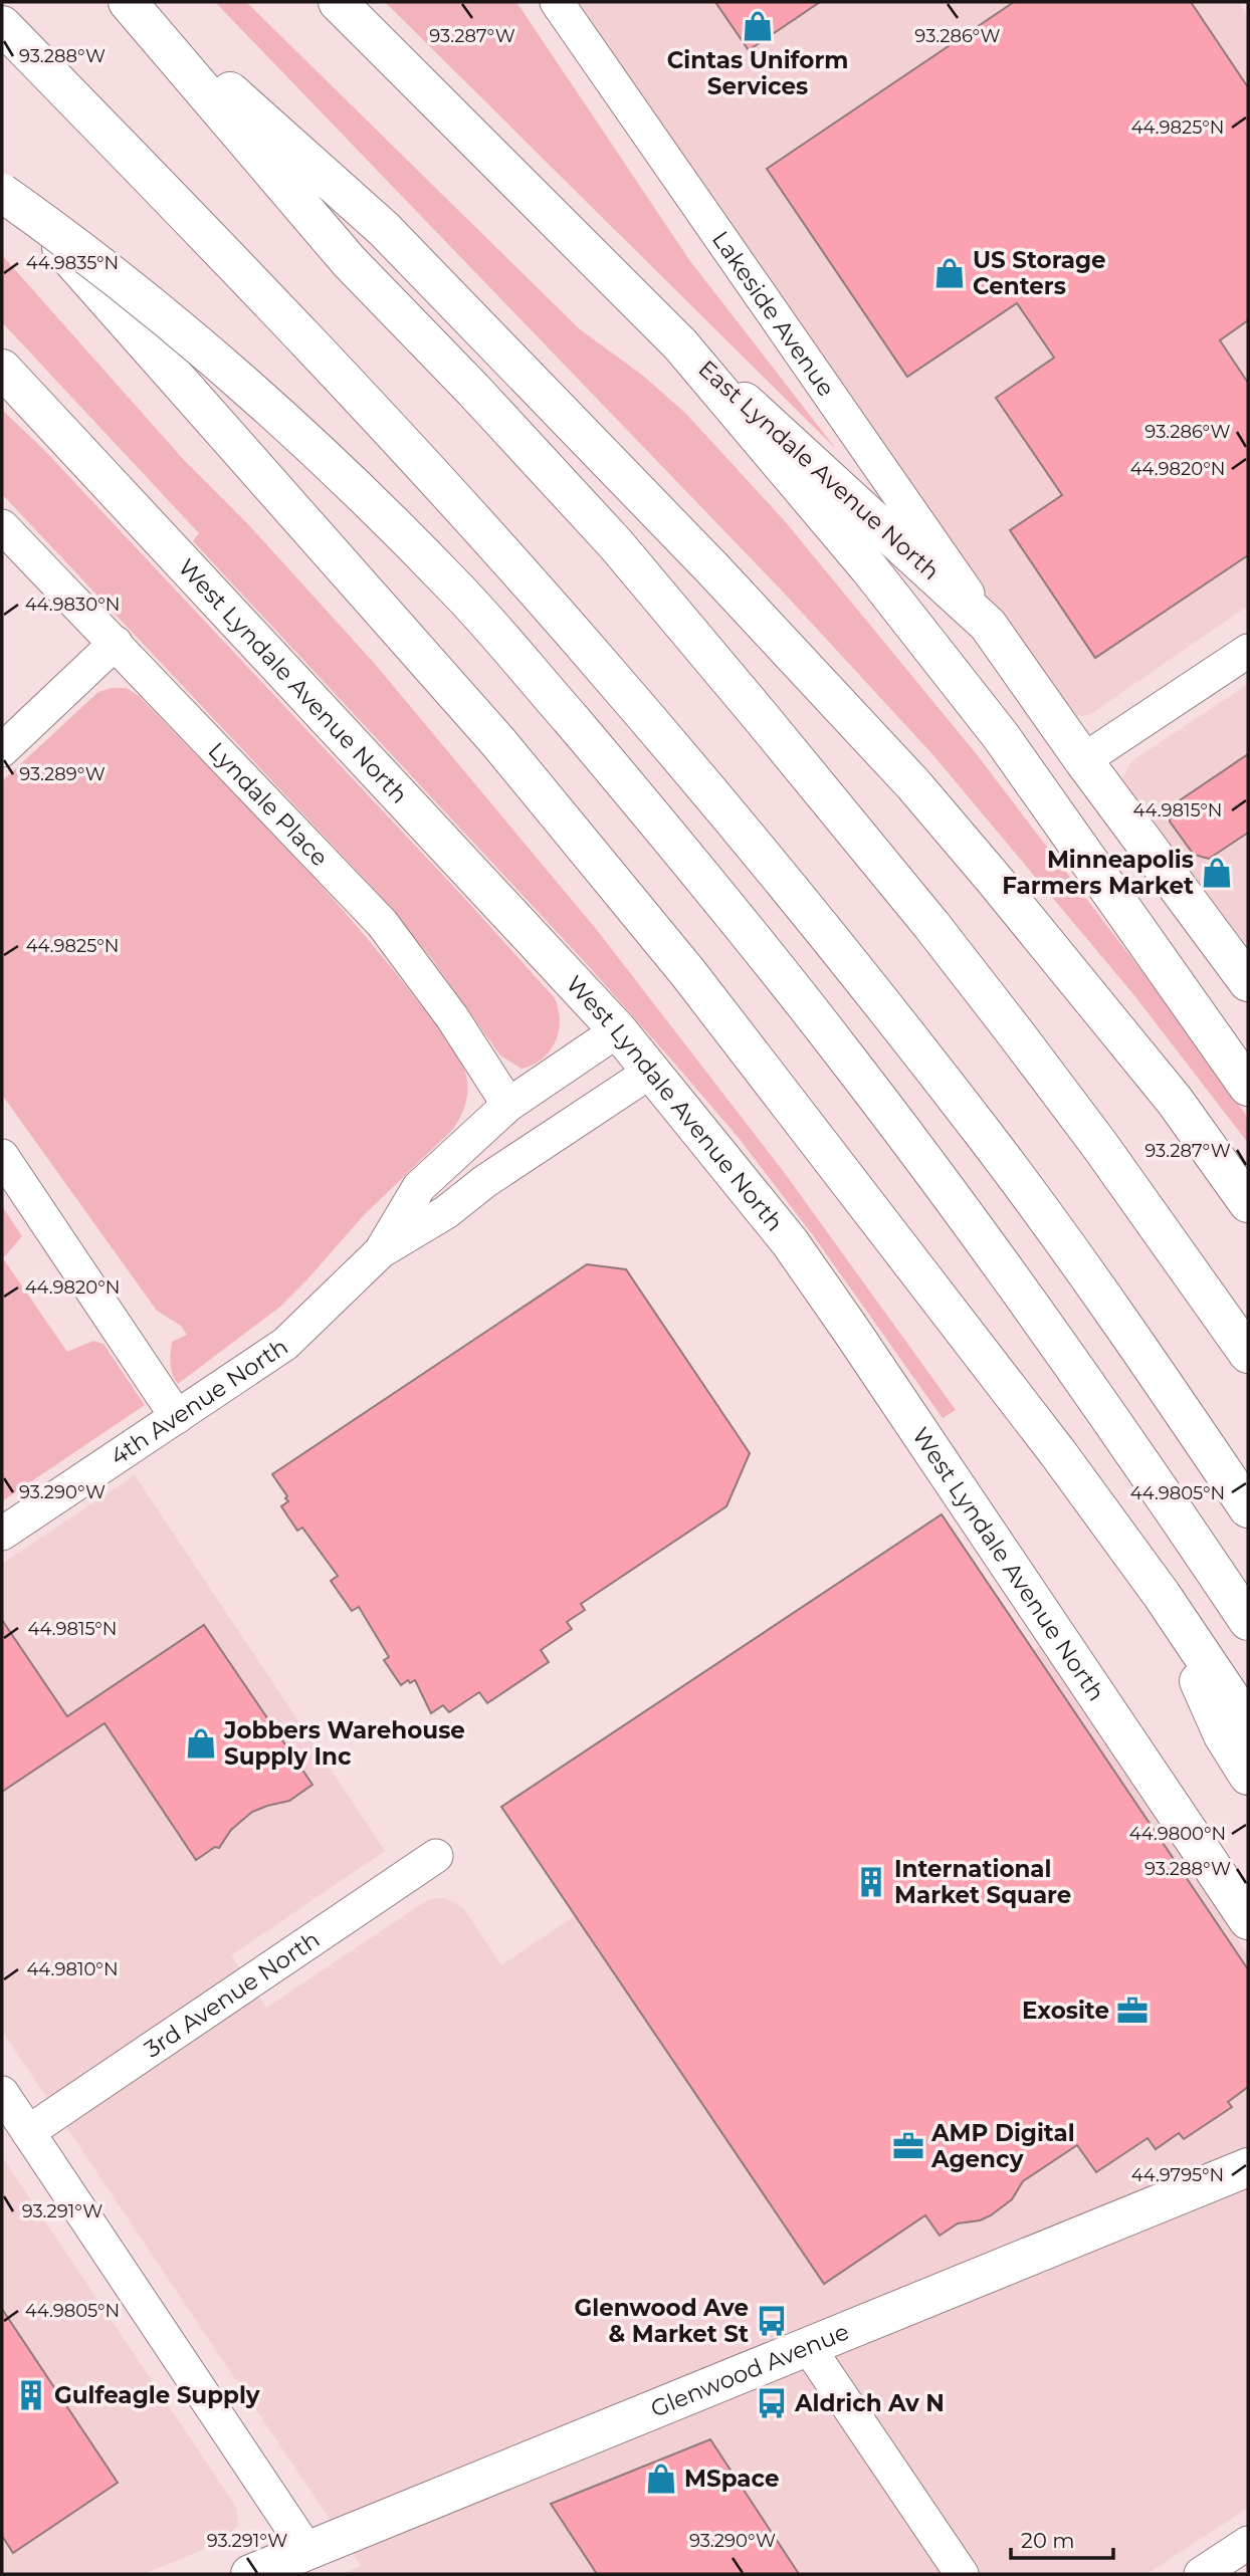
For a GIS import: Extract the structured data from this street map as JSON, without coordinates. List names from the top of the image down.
{
  "streets": {
    "main road": ["East Lyndale Avenue North", "West Lyndale Avenue North", "Glenwood Avenue"],
    "street": [
      "Lakeside Avenue",
      "Lyndale Place",
      "4th Avenue North",
      "3rd Avenue North"
    ]
  },
  "crossings": [
    ["Lakeside Avenue", "East Lyndale Avenue North"],
    ["West Lyndale Avenue North", "4th Avenue North"],
    ["Lyndale Place", "4th Avenue North"]
  ],
  "places": {
    "shop": [
      "Cintas Uniform Services",
      "US Storage Centers",
      "Minneapolis Farmers Market",
      "Jobbers Warehouse Supply Inc",
      "MSpace"
    ],
    "building": ["International Market Square", "Gulfeagle Supply"],
    "office": ["Exosite", "AMP Digital Agency"],
    "bus stop": ["Glenwood Ave & Market St", "Aldrich Av N"]
  },
  "scale_bar": "20 m",
  "coordinates": [
    "93.287°W",
    "93.286°W",
    "93.288°W",
    "44.9825°N",
    "44.9835°N",
    "44.9820°N",
    "44.9830°N",
    "93.289°W",
    "44.9815°N",
    "93.290°W",
    "44.9805°N",
    "44.9800°N",
    "44.9810°N",
    "44.9795°N",
    "93.291°W"
  ]
}
